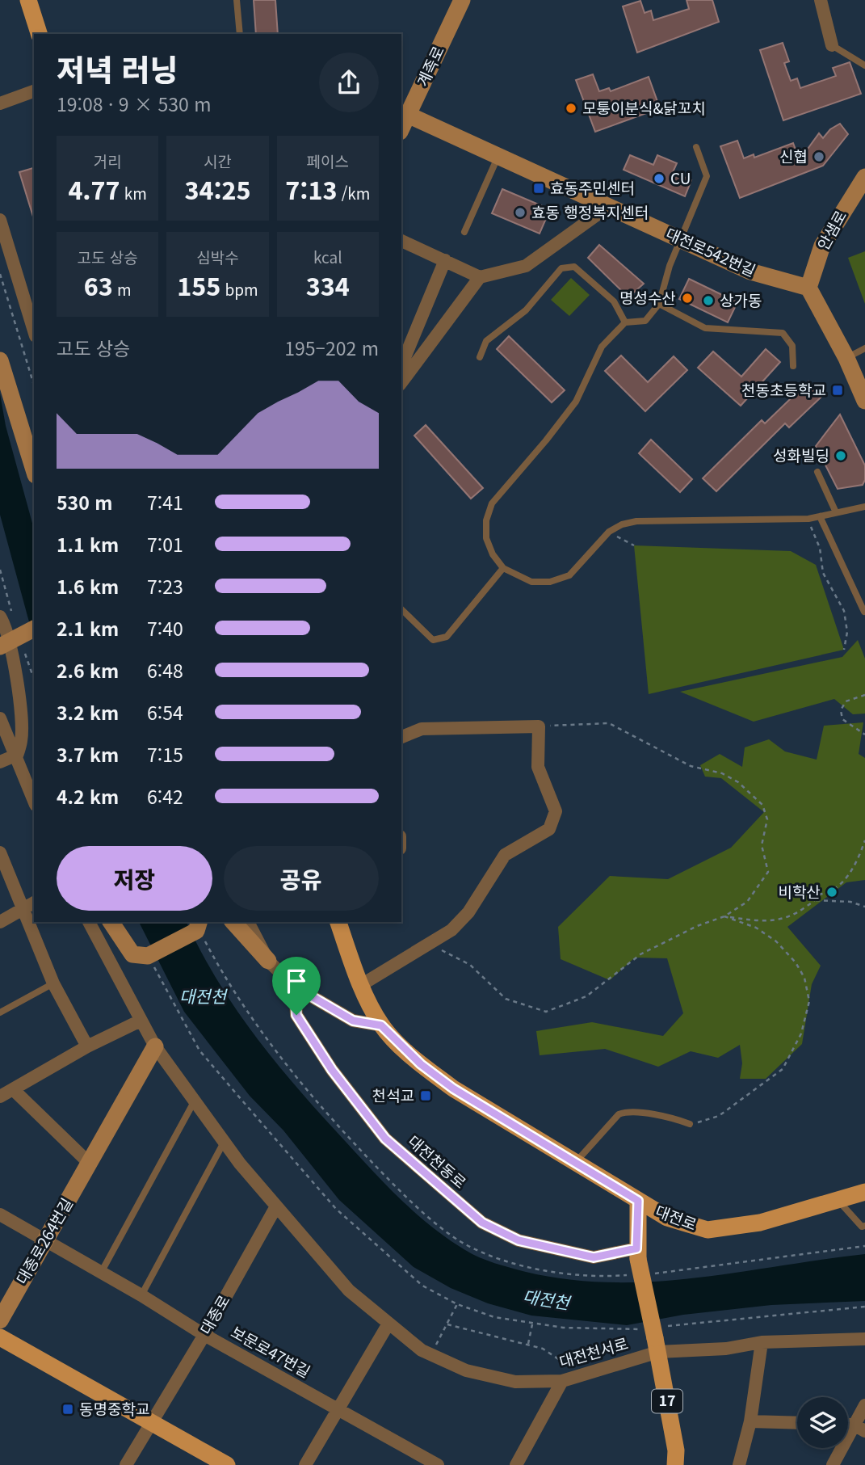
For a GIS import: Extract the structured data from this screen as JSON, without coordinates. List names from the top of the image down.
{
  "streets": {
    "main road": [
      "계족로",
      "안샘로",
      "대전로542번길",
      "대전로",
      "대종로264번길",
      "17"
    ],
    "street": [
      "대전천동로",
      "대종로",
      "보문로47번길",
      "대전천서로"
    ]
  },
  "crossings": [
    ["계족로", "대전로542번길"],
    ["안샘로", "대전로542번길"],
    ["대전천동로", "17"],
    ["대전로", "17"],
    ["대종로264번길", "보문로47번길"],
    ["대종로264번길", "대전천서로"],
    ["대종로", "보문로47번길"],
    ["대종로", "대전천서로"],
    ["대전천서로", "17"]
  ],
  "water": ["대전천"],
  "places": {
    "other": [
      "모퉁이분식&닭꼬치",
      "신협",
      "CU",
      "효동 행정복지센터",
      "명성수산",
      "상가동",
      "성화빌딩",
      "비학산"
    ],
    "transit": [
      "효동주민센터",
      "천동초등학교",
      "천석교",
      "동명중학교"
    ]
  },
  "page": {
    "heading": ["저녁 러닝", "19:08 · 9 × 530 m"],
    "stats": [
      ["거리", "4.77 km"],
      ["시간", "34:25"],
      ["페이스", "7:13 /km"],
      ["고도 상승", "63 m"],
      ["심박수", "155 bpm"],
      ["kcal", "334"]
    ],
    "chart": ["고도 상승", "195–202 m"],
    "list": [
      {
        "name": "530 m",
        "note": "7:41"
      },
      {
        "name": "1.1 km",
        "note": "7:01"
      },
      {
        "name": "1.6 km",
        "note": "7:23"
      },
      {
        "name": "2.1 km",
        "note": "7:40"
      },
      {
        "name": "2.6 km",
        "note": "6:48"
      },
      {
        "name": "3.2 km",
        "note": "6:54"
      },
      {
        "name": "3.7 km",
        "note": "7:15"
      },
      {
        "name": "4.2 km",
        "note": "6:42"
      }
    ],
    "buttons": ["저장", "공유"]
  }
}
